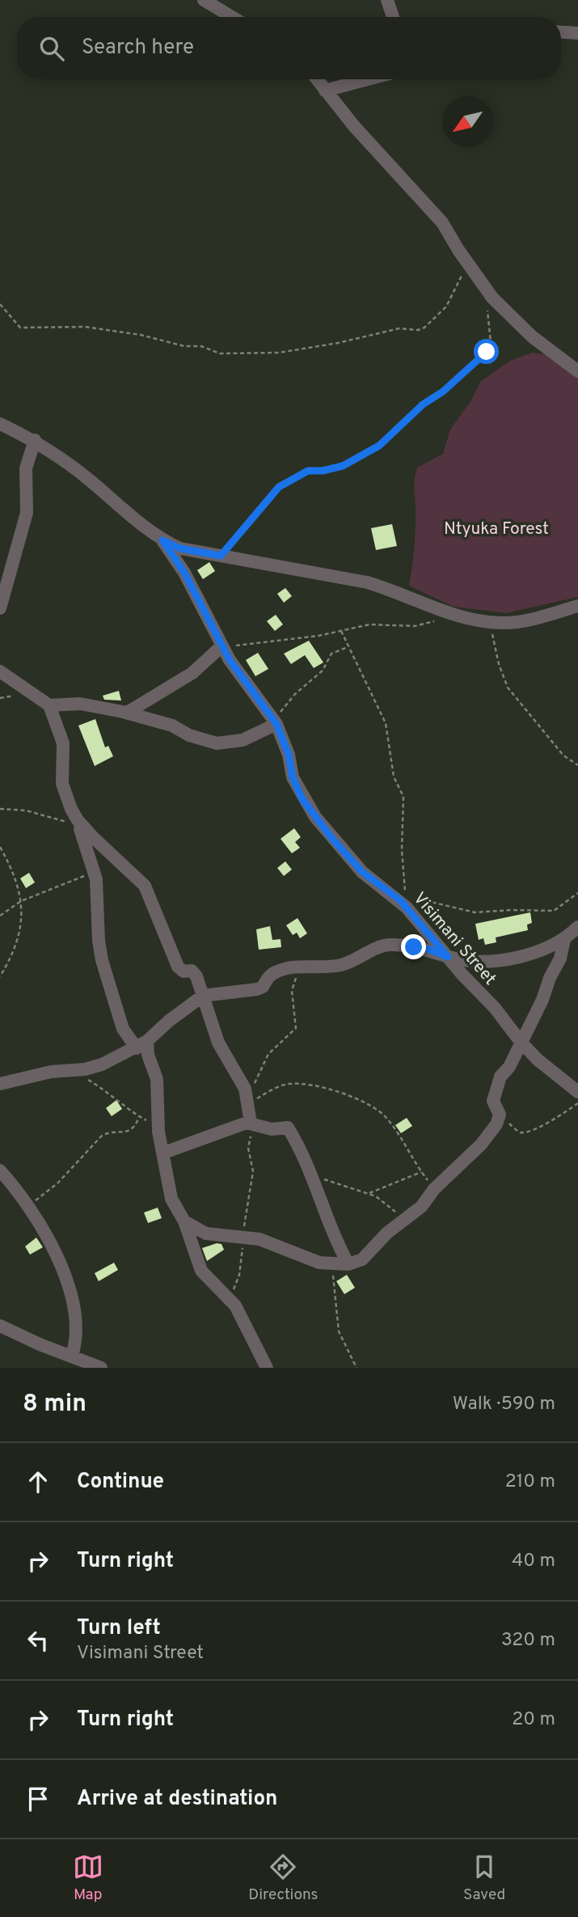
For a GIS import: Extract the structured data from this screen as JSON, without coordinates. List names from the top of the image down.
{
  "streets": {
    "street": ["Visimani Street"]
  },
  "parks": ["Ntyuka Forest"],
  "north": "bottom left",
  "page": {
    "search": "Search here",
    "heading": ["8 min", "Walk · 590 m"],
    "list": [
      ["Continue", "210 m"],
      ["Turn right", "40 m"],
      ["Turn left", "Visimani Street", "320 m"],
      ["Turn right", "20 m"],
      "Arrive at destination"
    ],
    "nav": ["Map", "Directions", "Saved"]
  }
}
